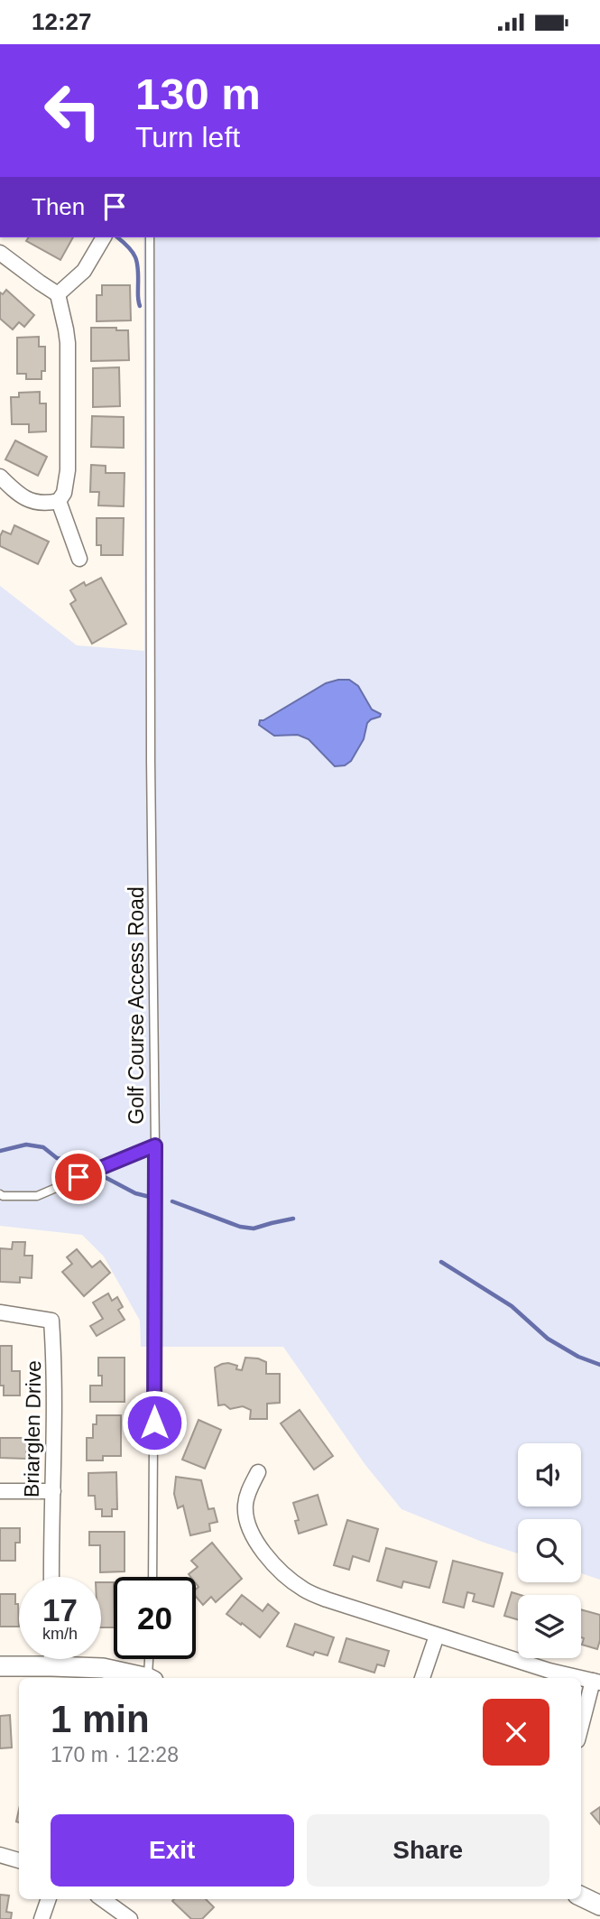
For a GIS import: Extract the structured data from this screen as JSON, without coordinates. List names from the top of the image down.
{
  "streets": {
    "street": ["Briarglen Drive"],
    "lane": ["Golf Course Access Road"]
  },
  "page": {
    "status": "12:27",
    "turn": ["130 m", "Turn left"],
    "then": "Then",
    "speed": "17 km/h",
    "limit": "20",
    "heading": ["1 min", "170 m · 12:28"],
    "buttons": ["Exit", "Share"]
  }
}
